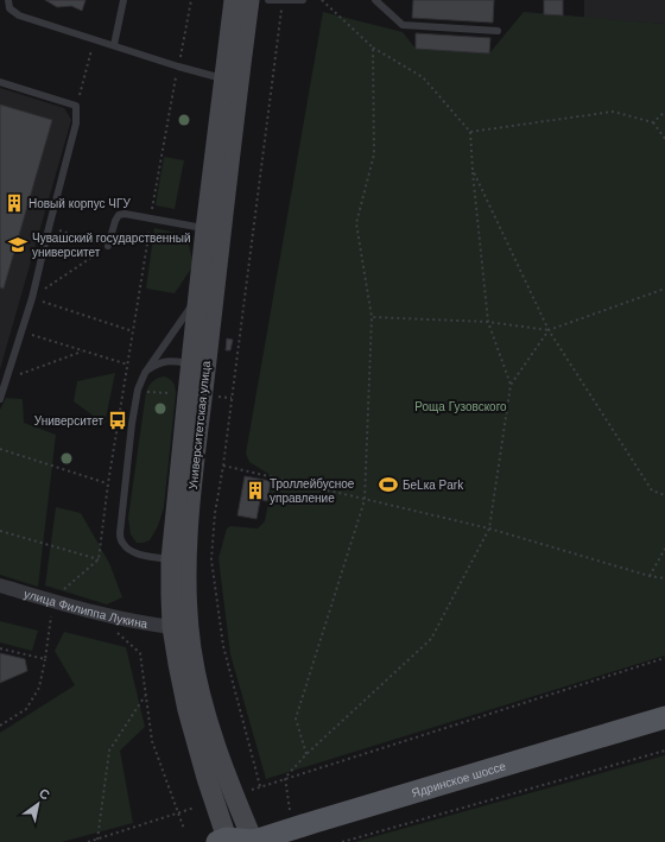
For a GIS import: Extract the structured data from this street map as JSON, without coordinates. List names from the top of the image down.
{
  "streets": {
    "main road": ["Университетская улица", "Ядринское шоссе"],
    "street": ["улица Филиппа Лукина"]
  },
  "crossings": [
    ["Университетская улица", "улица Филиппа Лукина"],
    ["Университетская улица", "Ядринское шоссе"]
  ],
  "parks": ["Роща Гузовского"],
  "places": {
    "building": ["Новый корпус ЧГУ", "Троллейбусное управление"],
    "school or university": ["Чувашский государственный университет"],
    "bus stop": ["Университет"],
    "sports": ["БeLка Park"]
  },
  "north": "top right"
}
